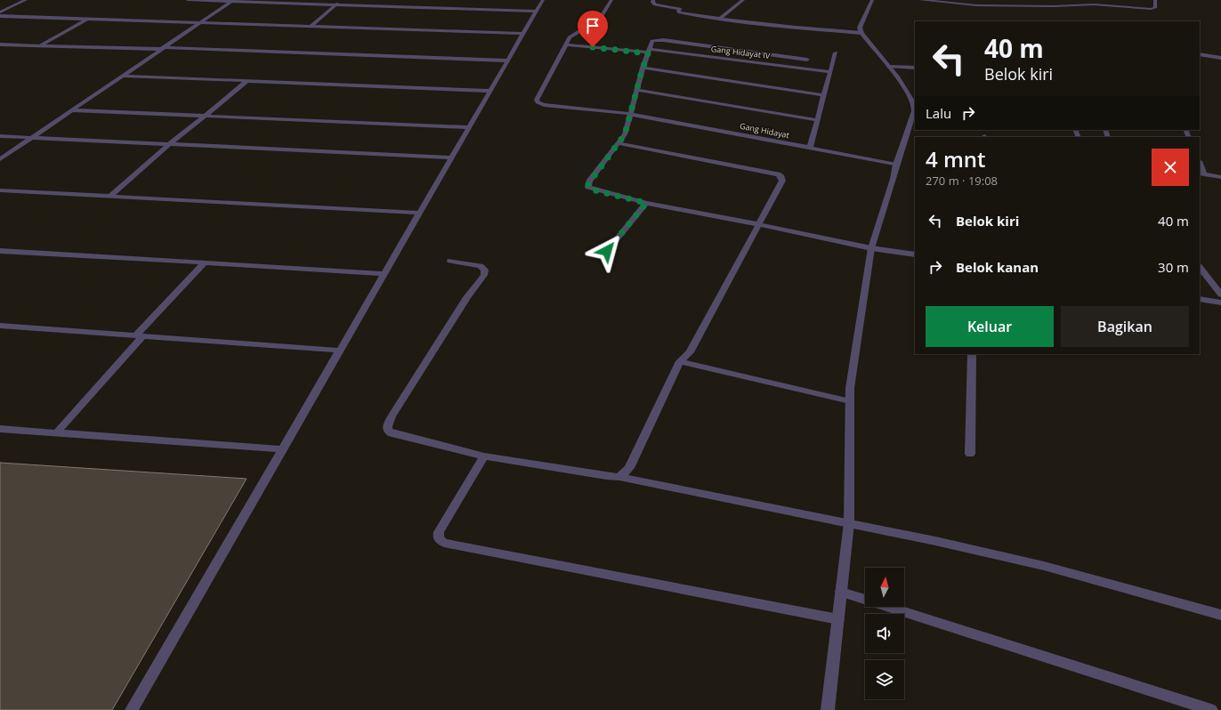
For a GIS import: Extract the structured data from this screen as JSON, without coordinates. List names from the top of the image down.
{
  "streets": {
    "street": ["Gang Hidayat IV", "Gang Hidayat"]
  },
  "crossings": [
    ["Gang Hidayat IV", "Gang Hidayat"]
  ],
  "north": "top",
  "page": {
    "turn": ["40 m", "Belok kiri"],
    "then": "Lalu",
    "heading": ["4 mnt", "270 m · 19:08"],
    "list": [
      {
        "name": "Belok kiri",
        "value": "40 m"
      },
      {
        "name": "Belok kanan",
        "value": "30 m"
      }
    ],
    "buttons": ["Keluar", "Bagikan"]
  }
}
